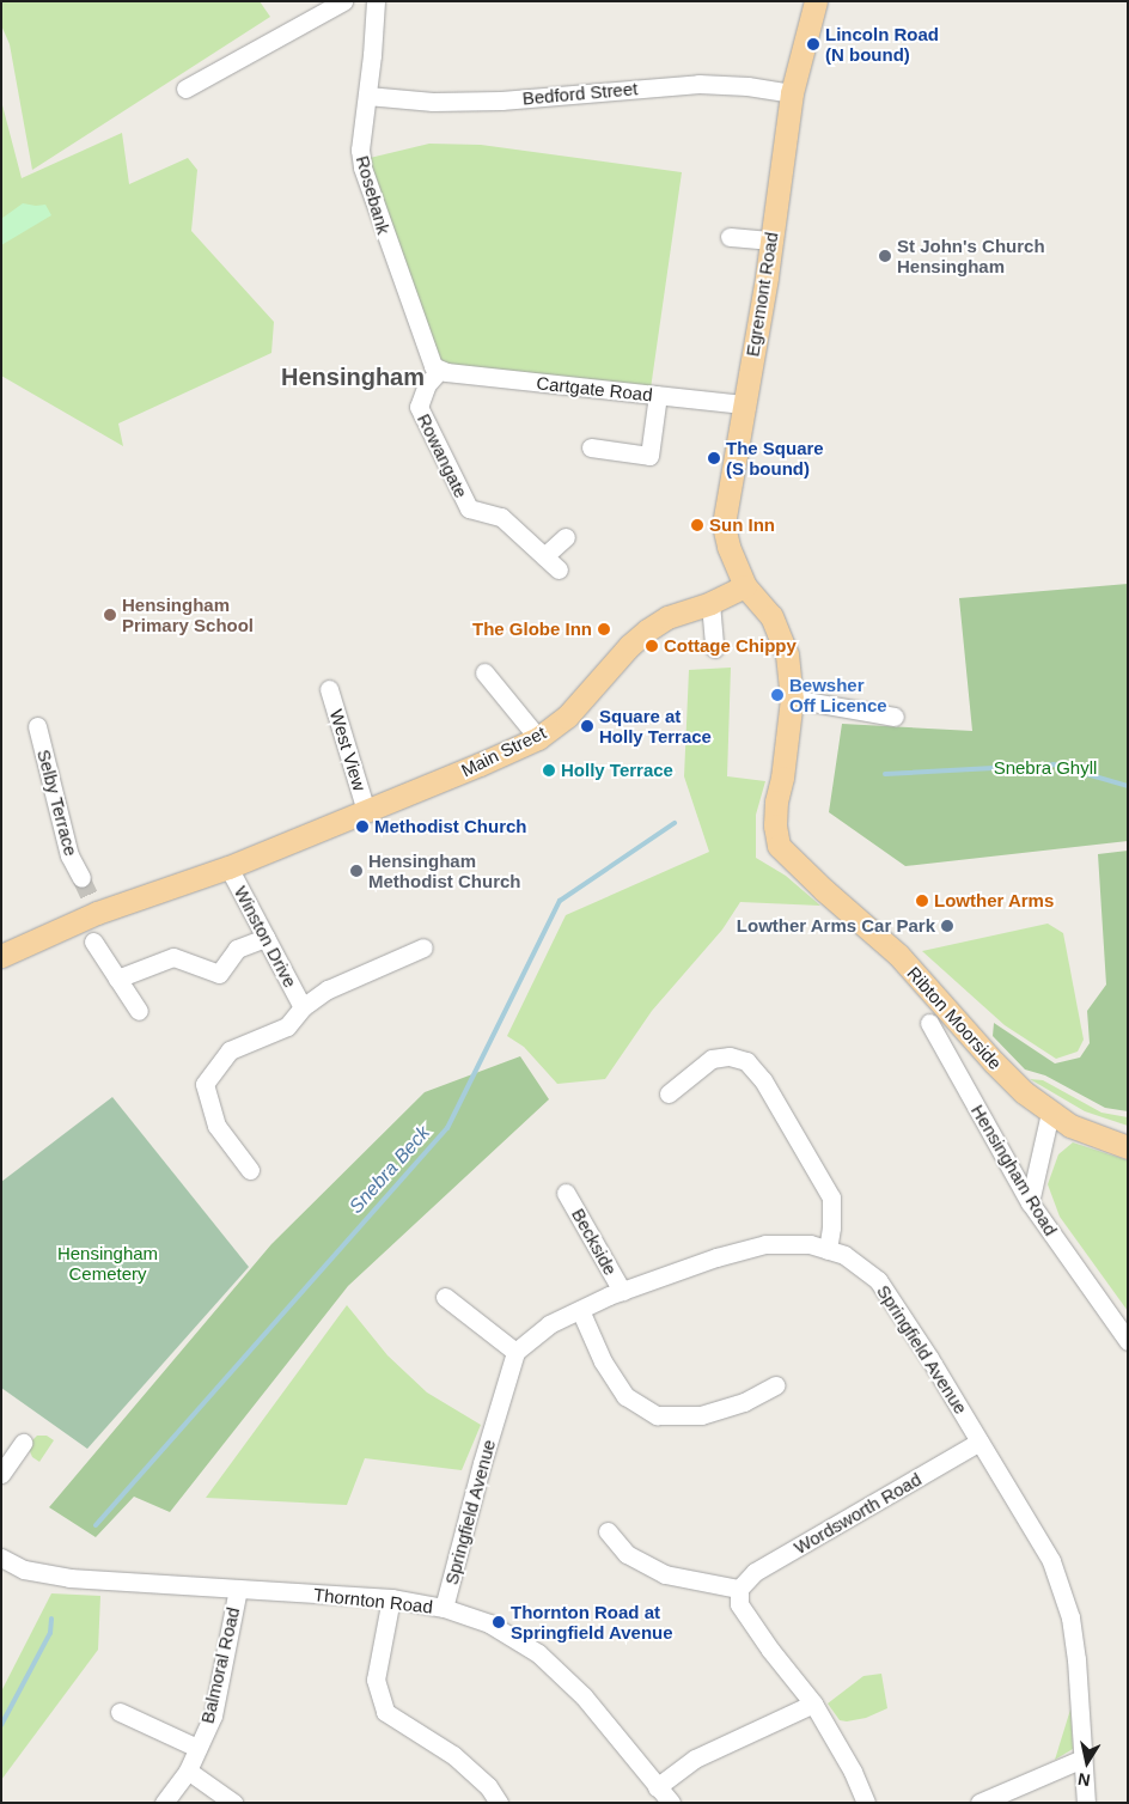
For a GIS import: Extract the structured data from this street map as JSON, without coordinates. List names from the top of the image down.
{
  "streets": {
    "main road": ["Egremont Road", "Main Street", "Ribton Moorside"],
    "street": [
      "Bedford Street",
      "Rosebank",
      "Cartgate Road",
      "Rowangate",
      "West View",
      "Selby Terrace",
      "Winston Drive",
      "Hensingham Road",
      "Beckside",
      "Springfield Avenue",
      "Wordsworth Road",
      "Thornton Road",
      "Balmoral Road"
    ]
  },
  "crossings": [
    ["Bedford Street", "Rosebank"],
    ["Bedford Street", "Egremont Road"],
    ["Rosebank", "Cartgate Road"],
    ["Rosebank", "Rowangate"],
    ["Egremont Road", "Cartgate Road"],
    ["Egremont Road", "Main Street"],
    ["Cartgate Road", "Rowangate"],
    ["West View", "Main Street"],
    ["Main Street", "Winston Drive"],
    ["Beckside", "Springfield Avenue"],
    ["Springfield Avenue", "Wordsworth Road"],
    ["Springfield Avenue", "Thornton Road"],
    ["Thornton Road", "Balmoral Road"]
  ],
  "districts": ["Hensingham"],
  "water": ["Snebra Beck"],
  "parks": ["Snebra Ghyll", "Hensingham Cemetery"],
  "places": [
    "Lincoln Road (N bound)",
    "St John's Church Hensingham",
    "The Square (S bound)",
    "Sun Inn",
    "Hensingham Primary School",
    "The Globe Inn",
    "Cottage Chippy",
    "Bewsher Off Licence",
    "Square at Holly Terrace",
    "Holly Terrace",
    "Methodist Church",
    "Hensingham Methodist Church",
    "Lowther Arms",
    "Lowther Arms Car Park",
    "Thornton Road at Springfield Avenue"
  ],
  "north": "bottom"
}
